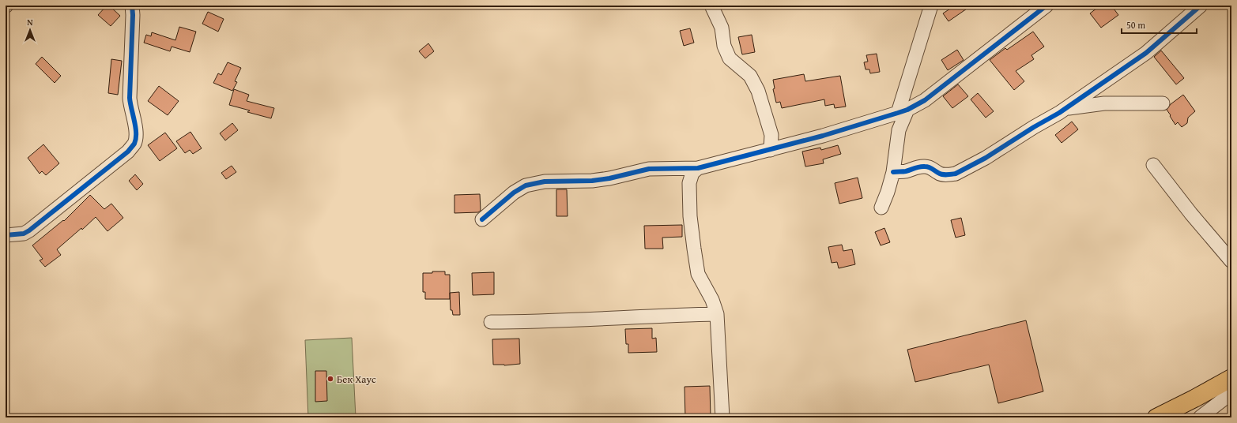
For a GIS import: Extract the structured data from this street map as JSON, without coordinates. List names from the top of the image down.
{
  "places": ["Бек Хаус"],
  "scale_bar": "50 m",
  "north": "top"
}
